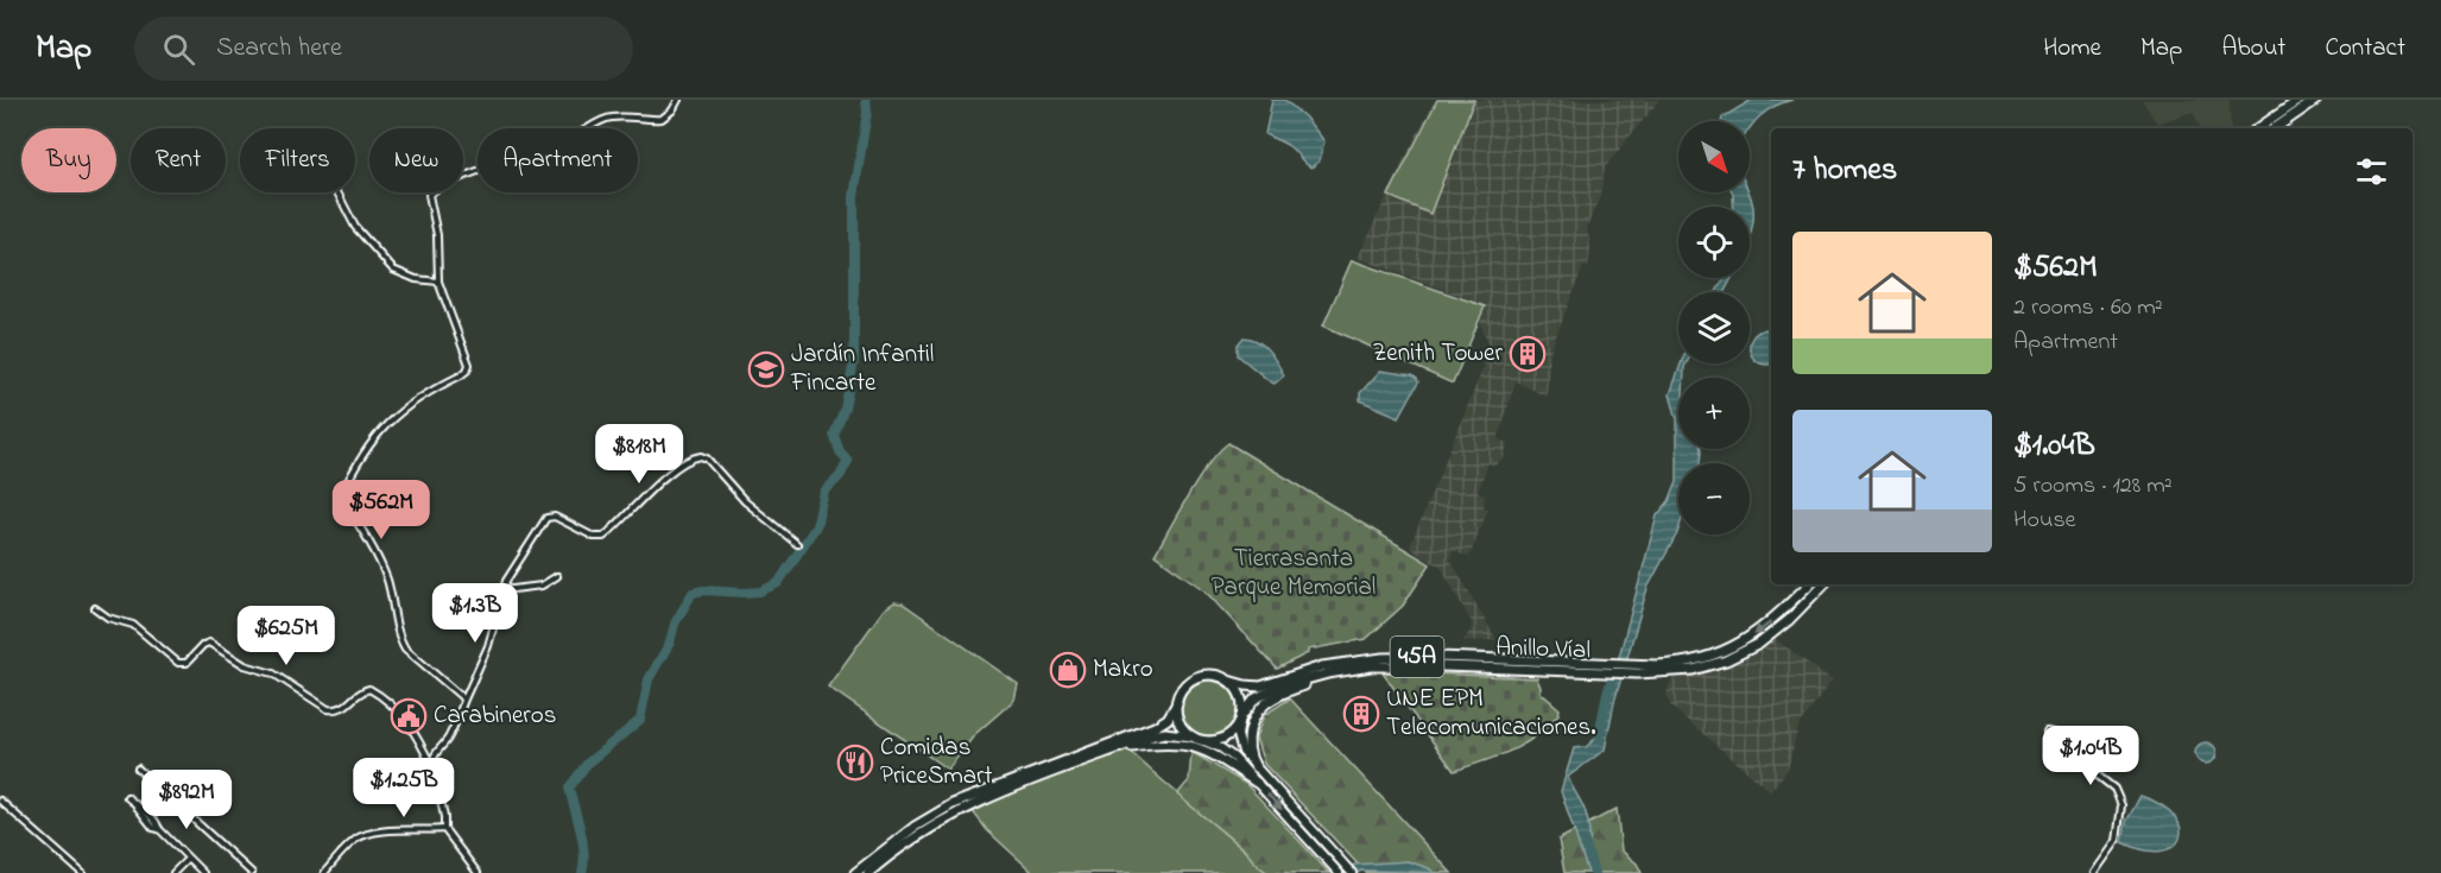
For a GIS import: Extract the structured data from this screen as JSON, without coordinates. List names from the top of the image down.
{
  "streets": {
    "highway": ["Anillo Víal", "45A"]
  },
  "parks": ["Tierrasanta Parque Memorial"],
  "places": {
    "building": ["Zenith Tower", "UNE EPM Telecomunicaciones."],
    "school or university": ["Jardín Infantil Fincarte"],
    "shop": ["Makro"],
    "public building": ["Carabineros"],
    "restaurant": ["Comidas PriceSmart"]
  },
  "north": "bottom right",
  "page": {
    "header": "Map",
    "search": "Search here",
    "nav": [
      "Home",
      "Map",
      "About",
      "Contact"
    ],
    "map_buttons": ["+", "−"],
    "chip": [
      "Buy",
      "Rent",
      "Filters",
      "New",
      "Apartment"
    ],
    "heading": "7 homes",
    "list": [
      {
        "name": "$562M",
        "note": "2 rooms · 60 m² · Apartment"
      },
      {
        "name": "$1.04B",
        "note": "5 rooms · 128 m² · House"
      }
    ],
    "price": [
      "$818M",
      "$562M",
      "$1.3B",
      "$625M",
      "$1.04B",
      "$1.25B",
      "$892M"
    ]
  }
}
